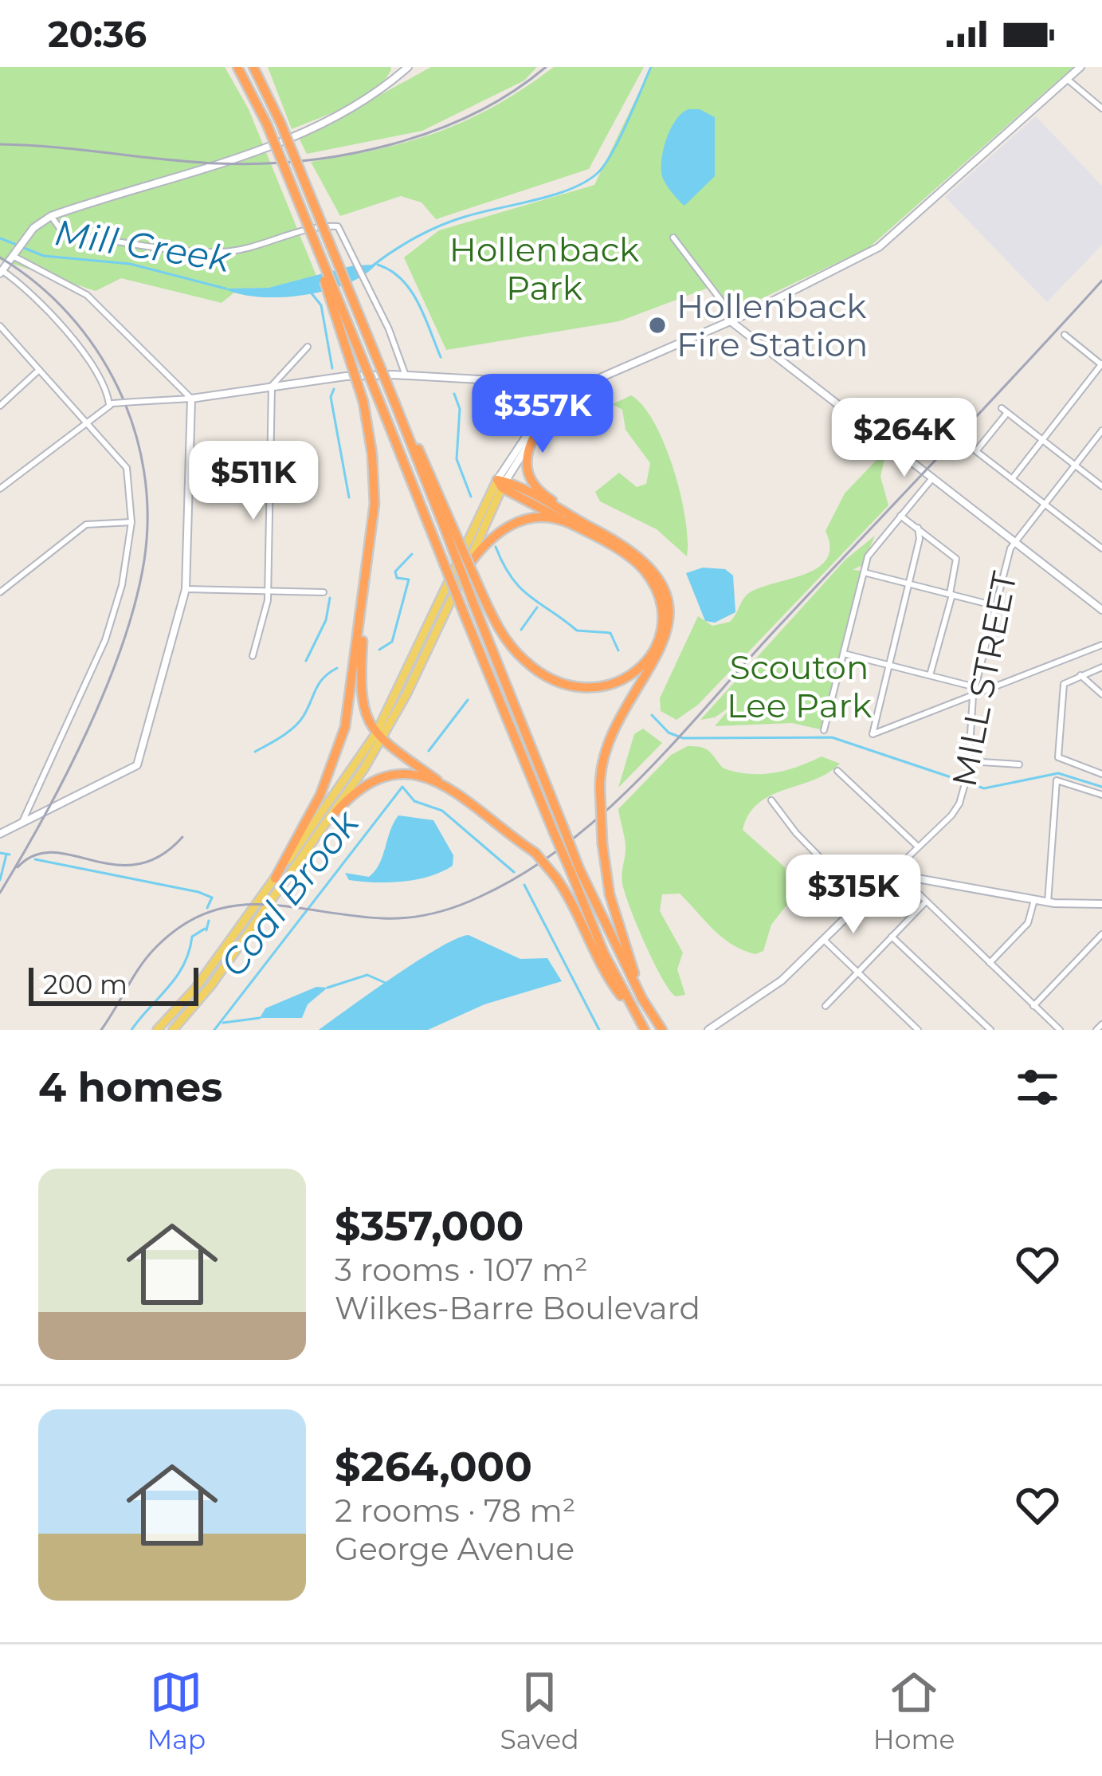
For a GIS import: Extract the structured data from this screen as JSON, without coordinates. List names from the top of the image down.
{
  "streets": {
    "street": ["MILL STREET"]
  },
  "water": ["Mill Creek", "Coal Brook"],
  "parks": ["Hollenback Park", "Scouton Lee Park"],
  "places": ["Hollenback Fire Station"],
  "scale_bar": "200 m",
  "page": {
    "status": "20:36",
    "price": [
      "$357K",
      "$264K",
      "$511K",
      "$315K"
    ],
    "scale": "200 m",
    "heading": "4 homes",
    "list": [
      {
        "name": "$357,000",
        "note": "3 rooms · 107 m² · Wilkes-Barre Boulevard"
      },
      {
        "name": "$264,000",
        "note": "2 rooms · 78 m² · George Avenue"
      }
    ],
    "tabs": ["Map", "Saved", "Home"]
  }
}
